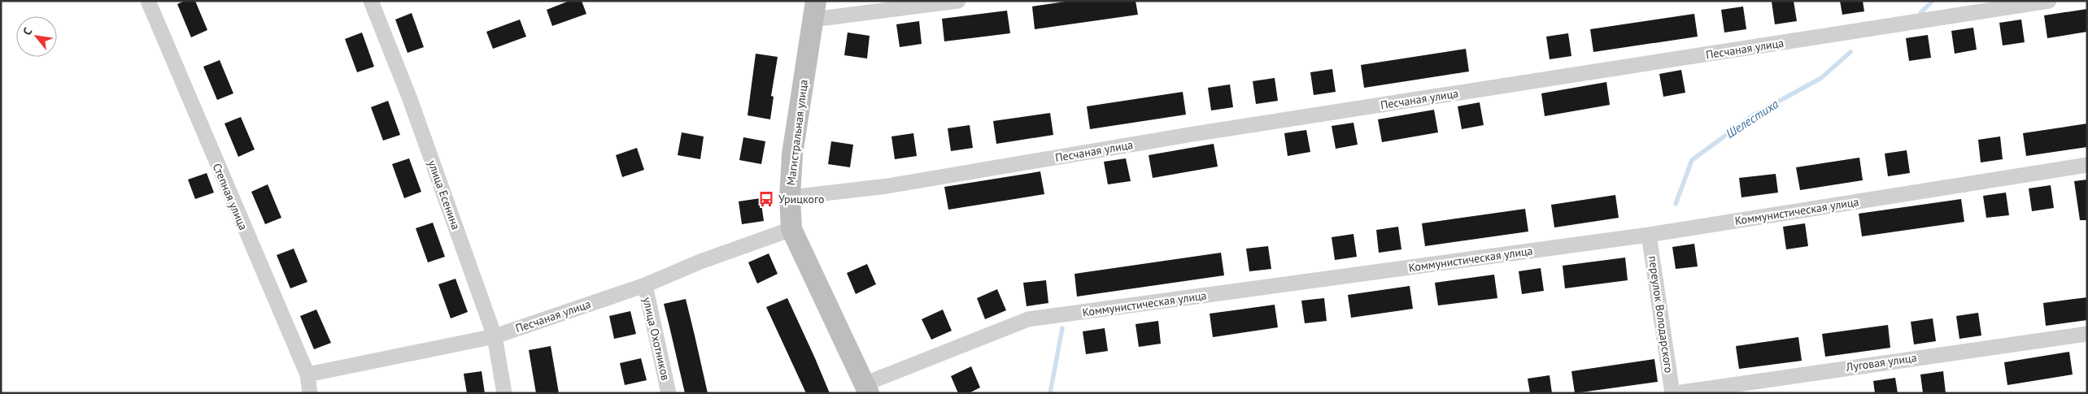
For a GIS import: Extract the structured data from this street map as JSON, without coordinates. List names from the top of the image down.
{
  "streets": {
    "street": [
      "Песчаная улица",
      "Магистральная улица",
      "улица Есенина",
      "Степная улица",
      "Коммунистическая улица",
      "переулок Володарского",
      "улица Охотников",
      "Луговая улица"
    ]
  },
  "crossings": [
    ["Песчаная улица", "Магистральная улица"],
    ["Песчаная улица", "улица Есенина"],
    ["Песчаная улица", "Степная улица"],
    ["Песчаная улица", "улица Охотников"],
    ["Магистральная улица", "Коммунистическая улица"],
    ["Коммунистическая улица", "переулок Володарского"]
  ],
  "water": ["Шелестиха"],
  "places": {
    "bus stop": ["Урицкого"]
  },
  "north": "top left"
}
